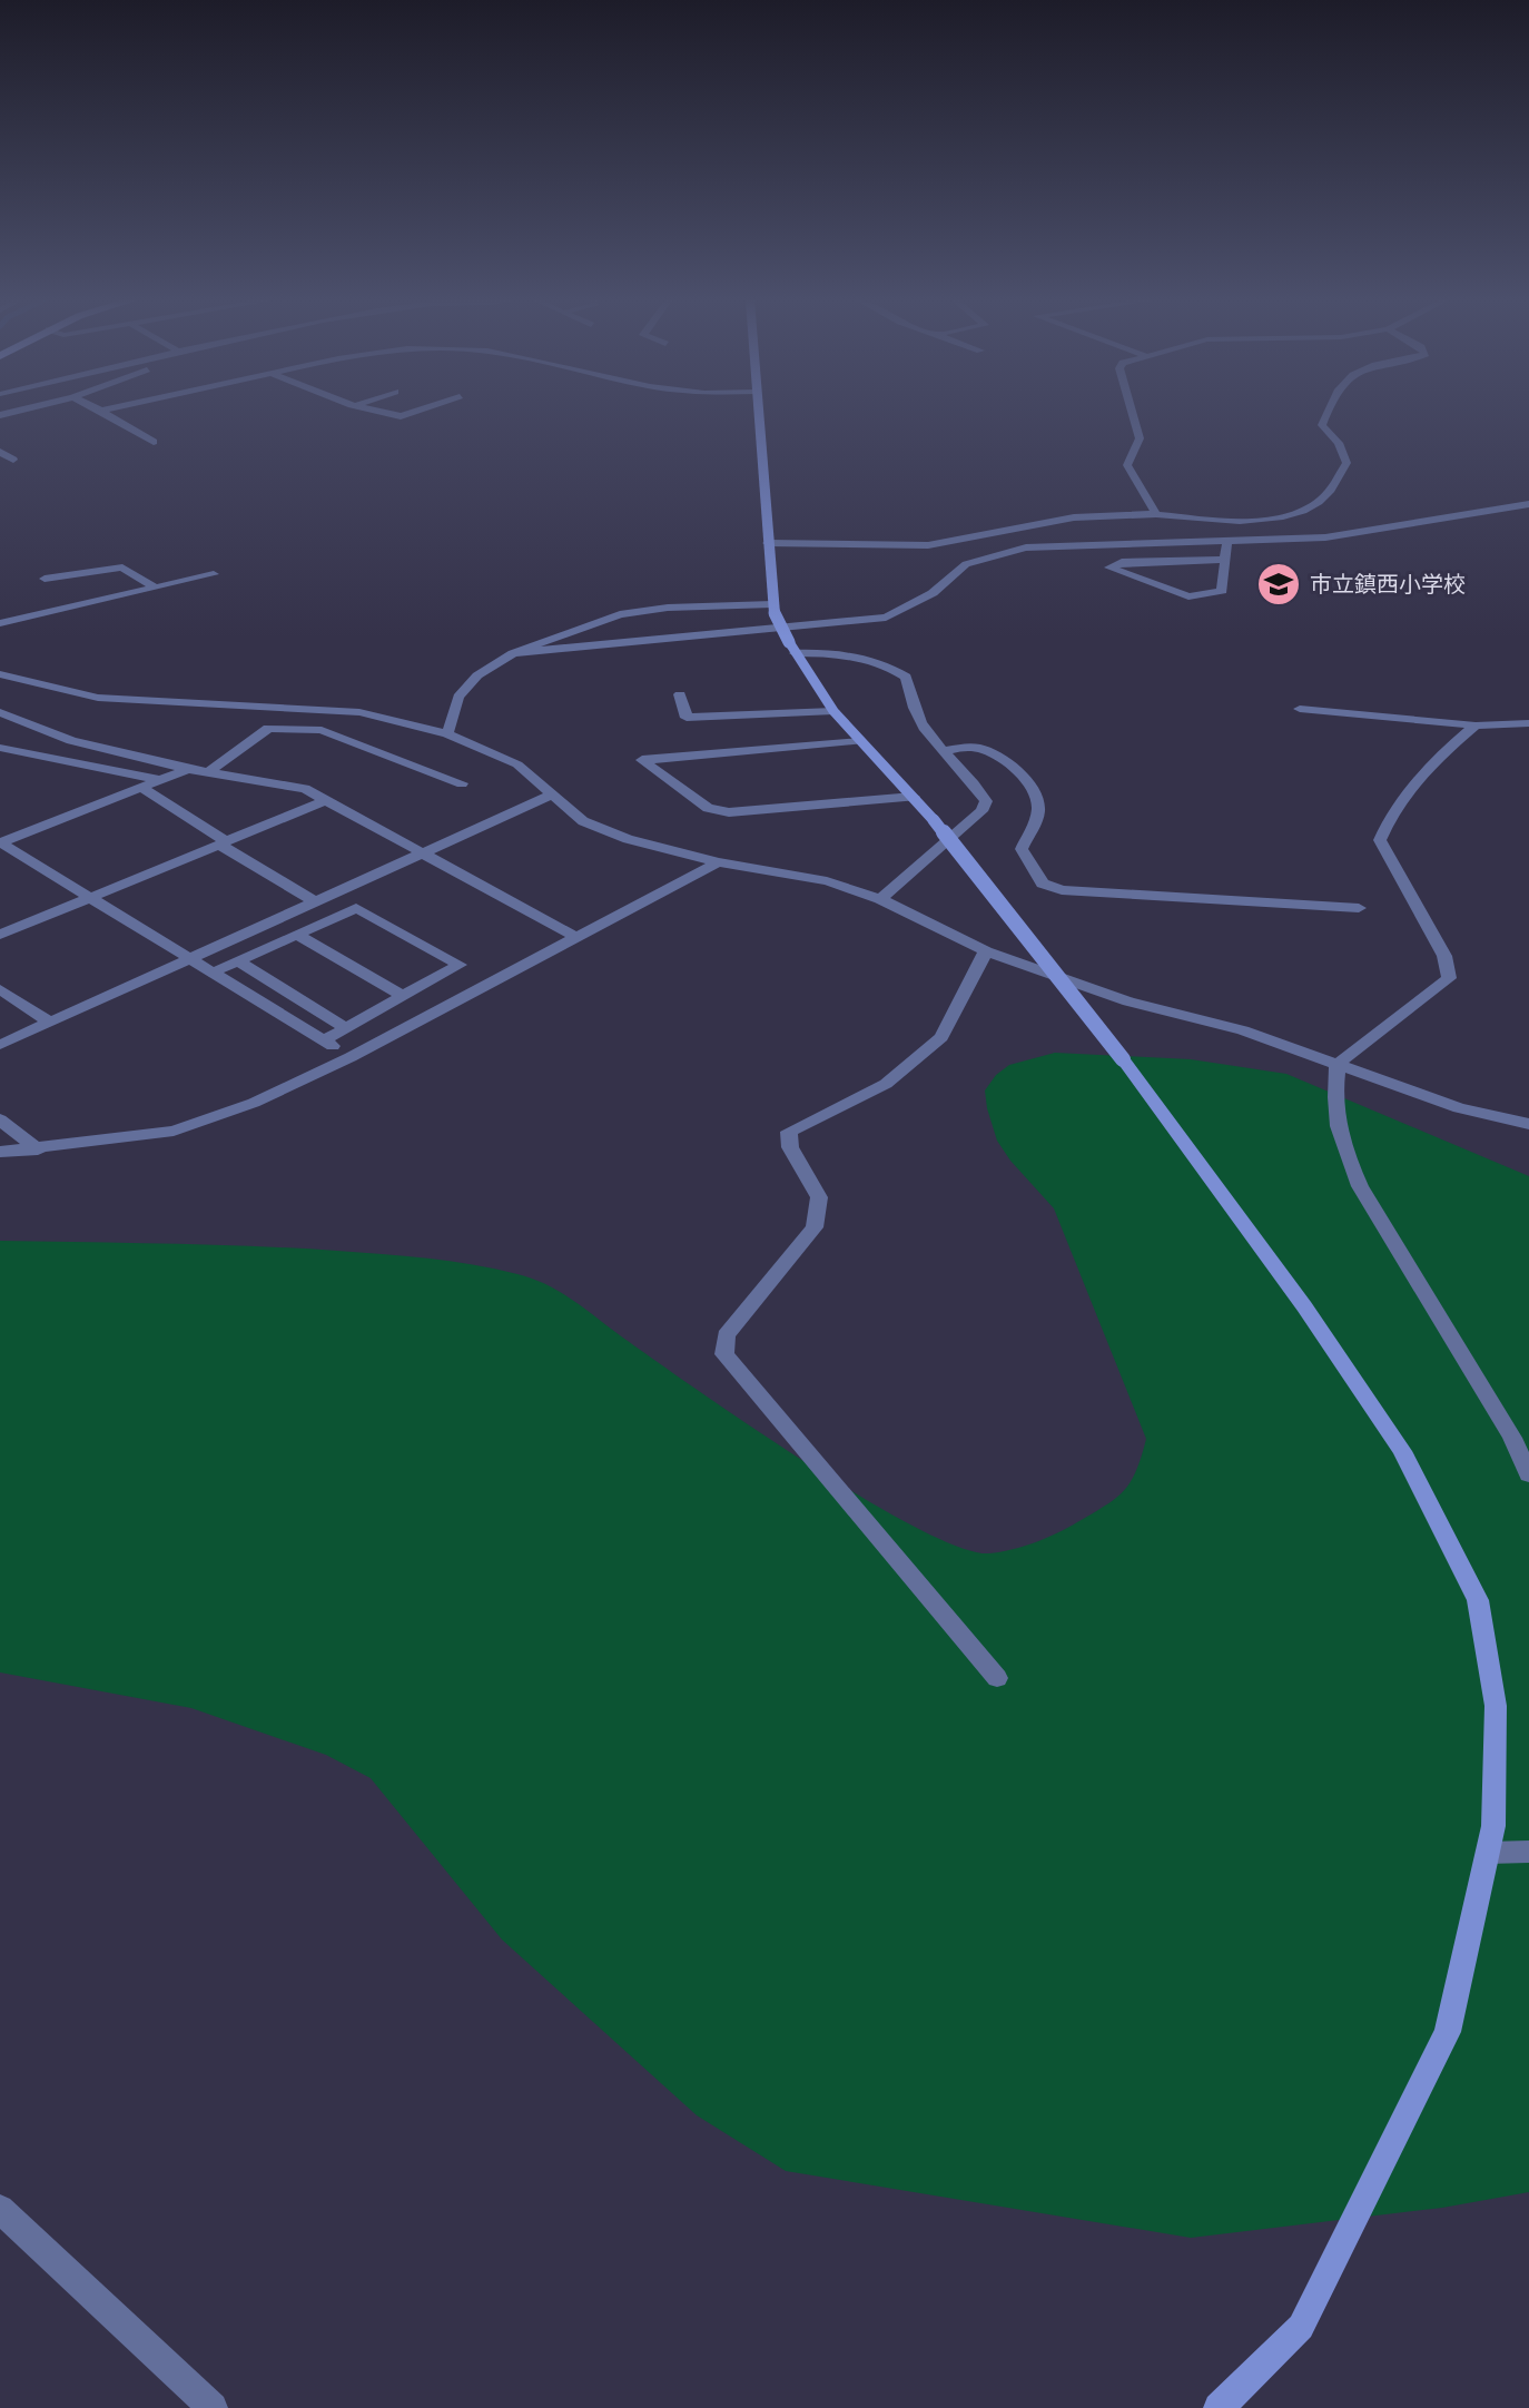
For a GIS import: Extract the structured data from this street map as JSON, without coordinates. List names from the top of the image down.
{
  "places": {
    "school or university": ["市立鎮西小学校"]
  }
}
